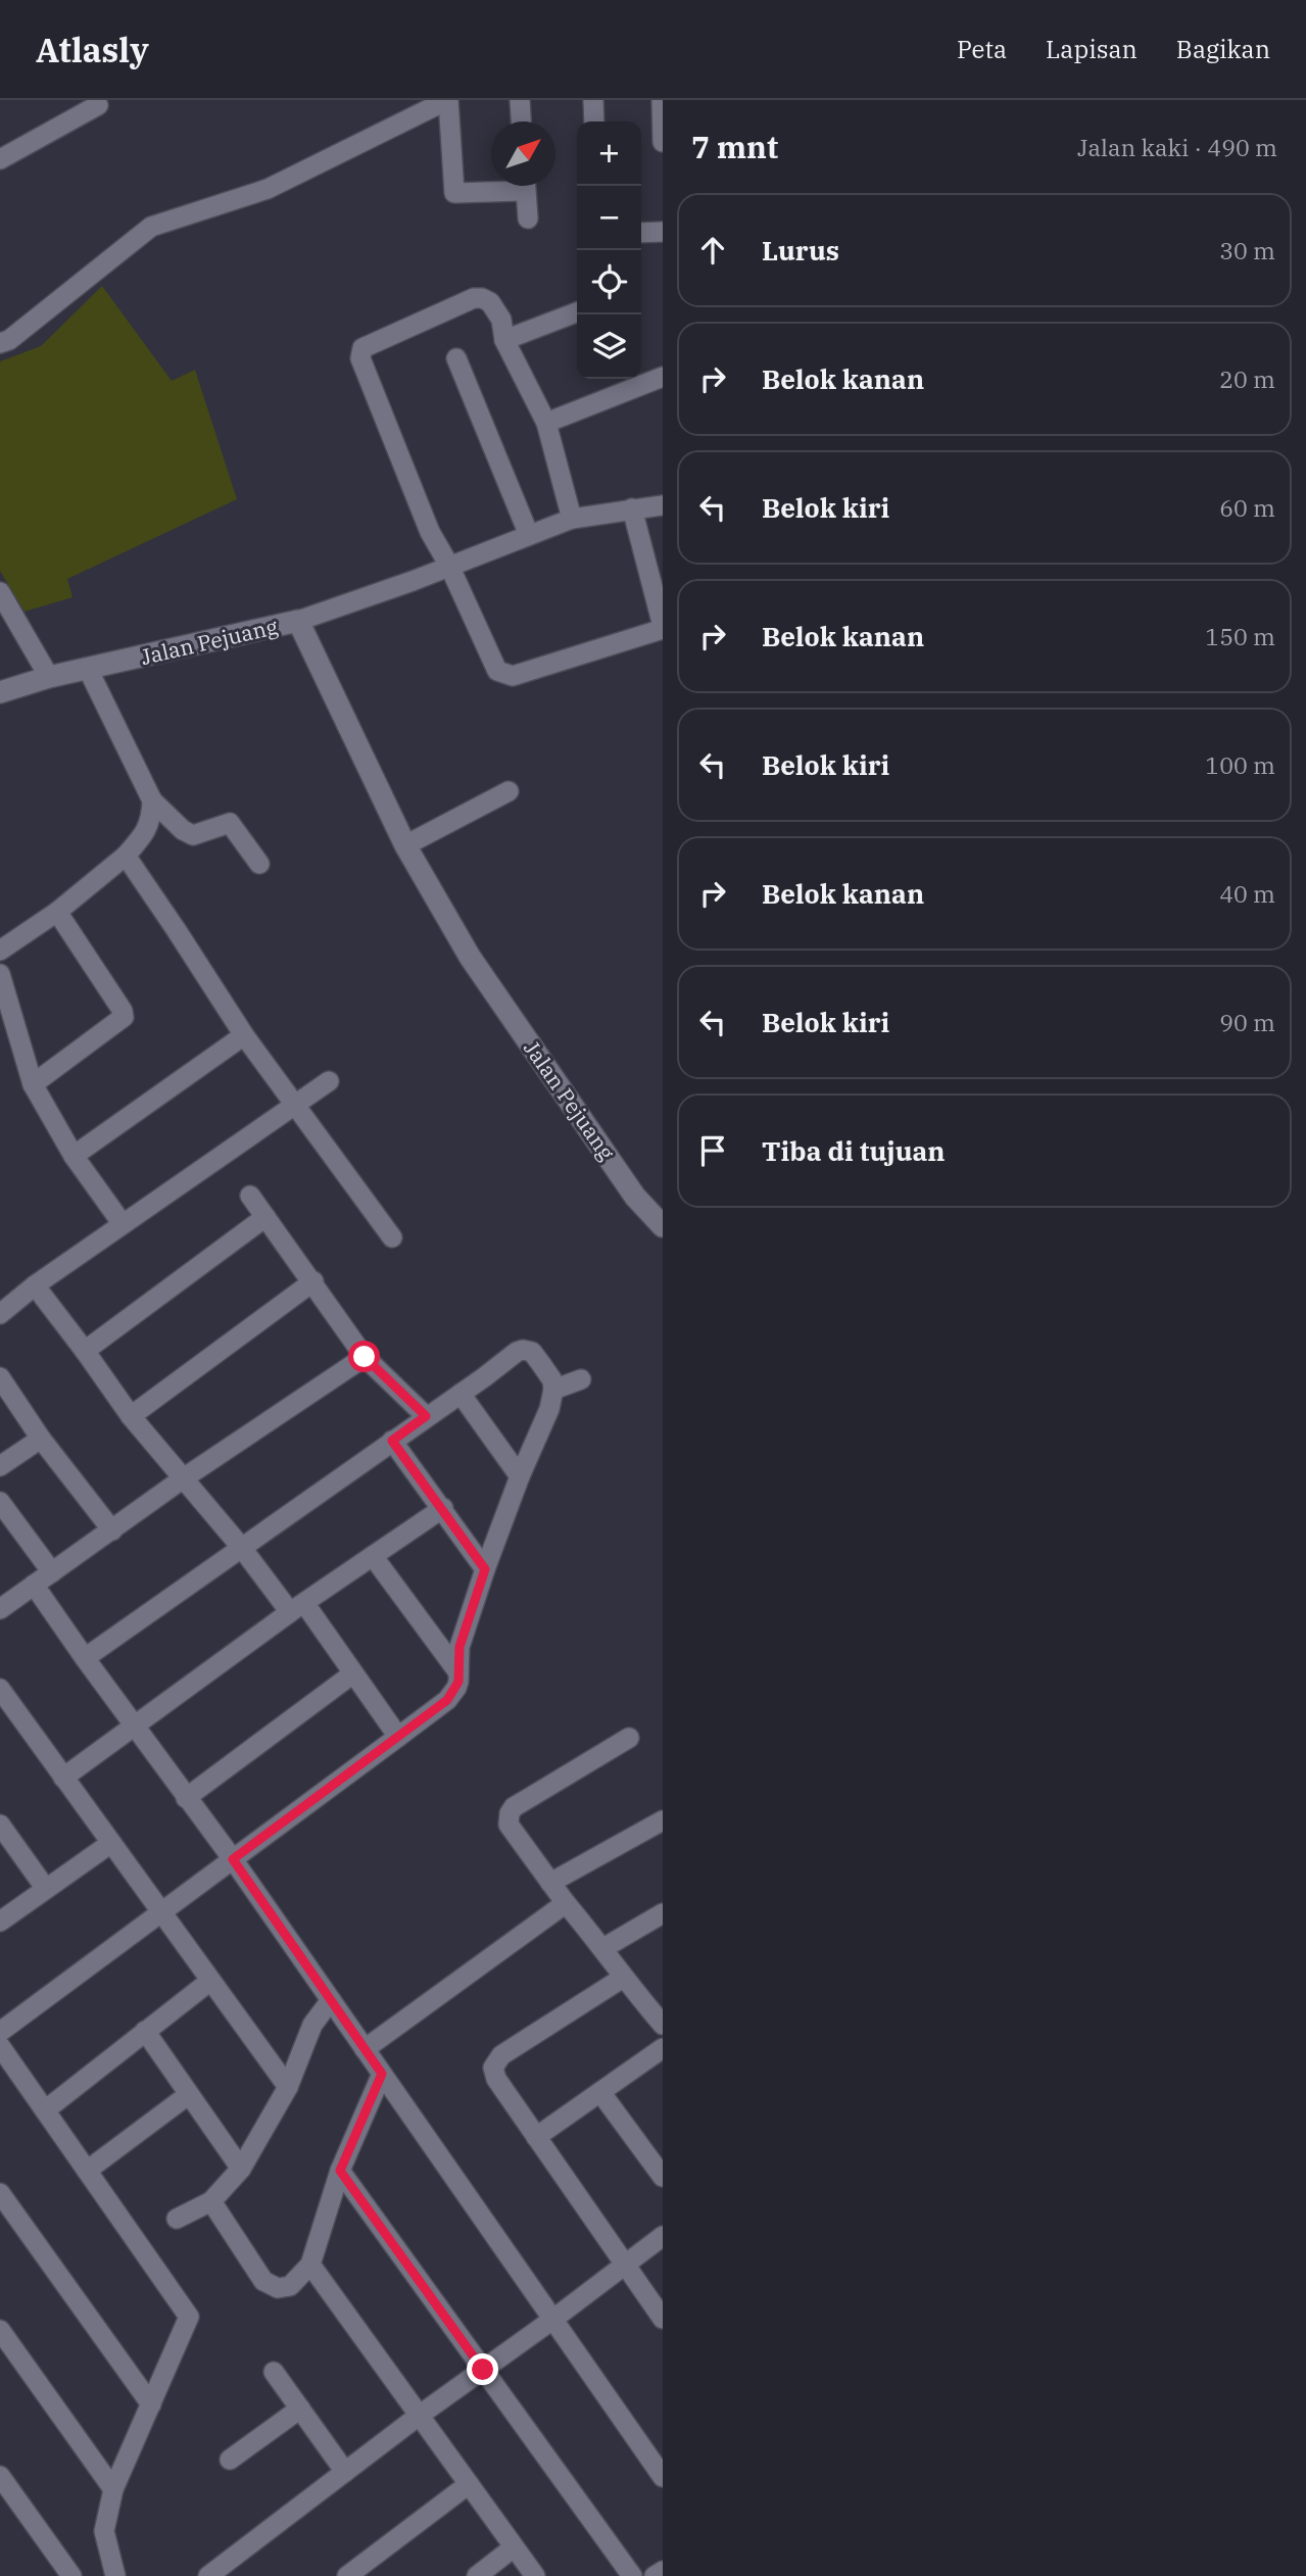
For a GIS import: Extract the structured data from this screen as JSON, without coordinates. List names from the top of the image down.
{
  "streets": {
    "street": ["Jalan Pejuang"]
  },
  "north": "top right",
  "page": {
    "header": "Atlasly",
    "nav": ["Peta", "Lapisan", "Bagikan"],
    "heading": ["7 mnt", "Jalan kaki · 490 m"],
    "map_buttons": ["+", "−"],
    "list": [
      ["Lurus", "30 m"],
      ["Belok kanan", "20 m"],
      ["Belok kiri", "60 m"],
      ["Belok kanan", "150 m"],
      ["Belok kiri", "100 m"],
      ["Belok kanan", "40 m"],
      ["Belok kiri", "90 m"],
      "Tiba di tujuan"
    ]
  }
}
